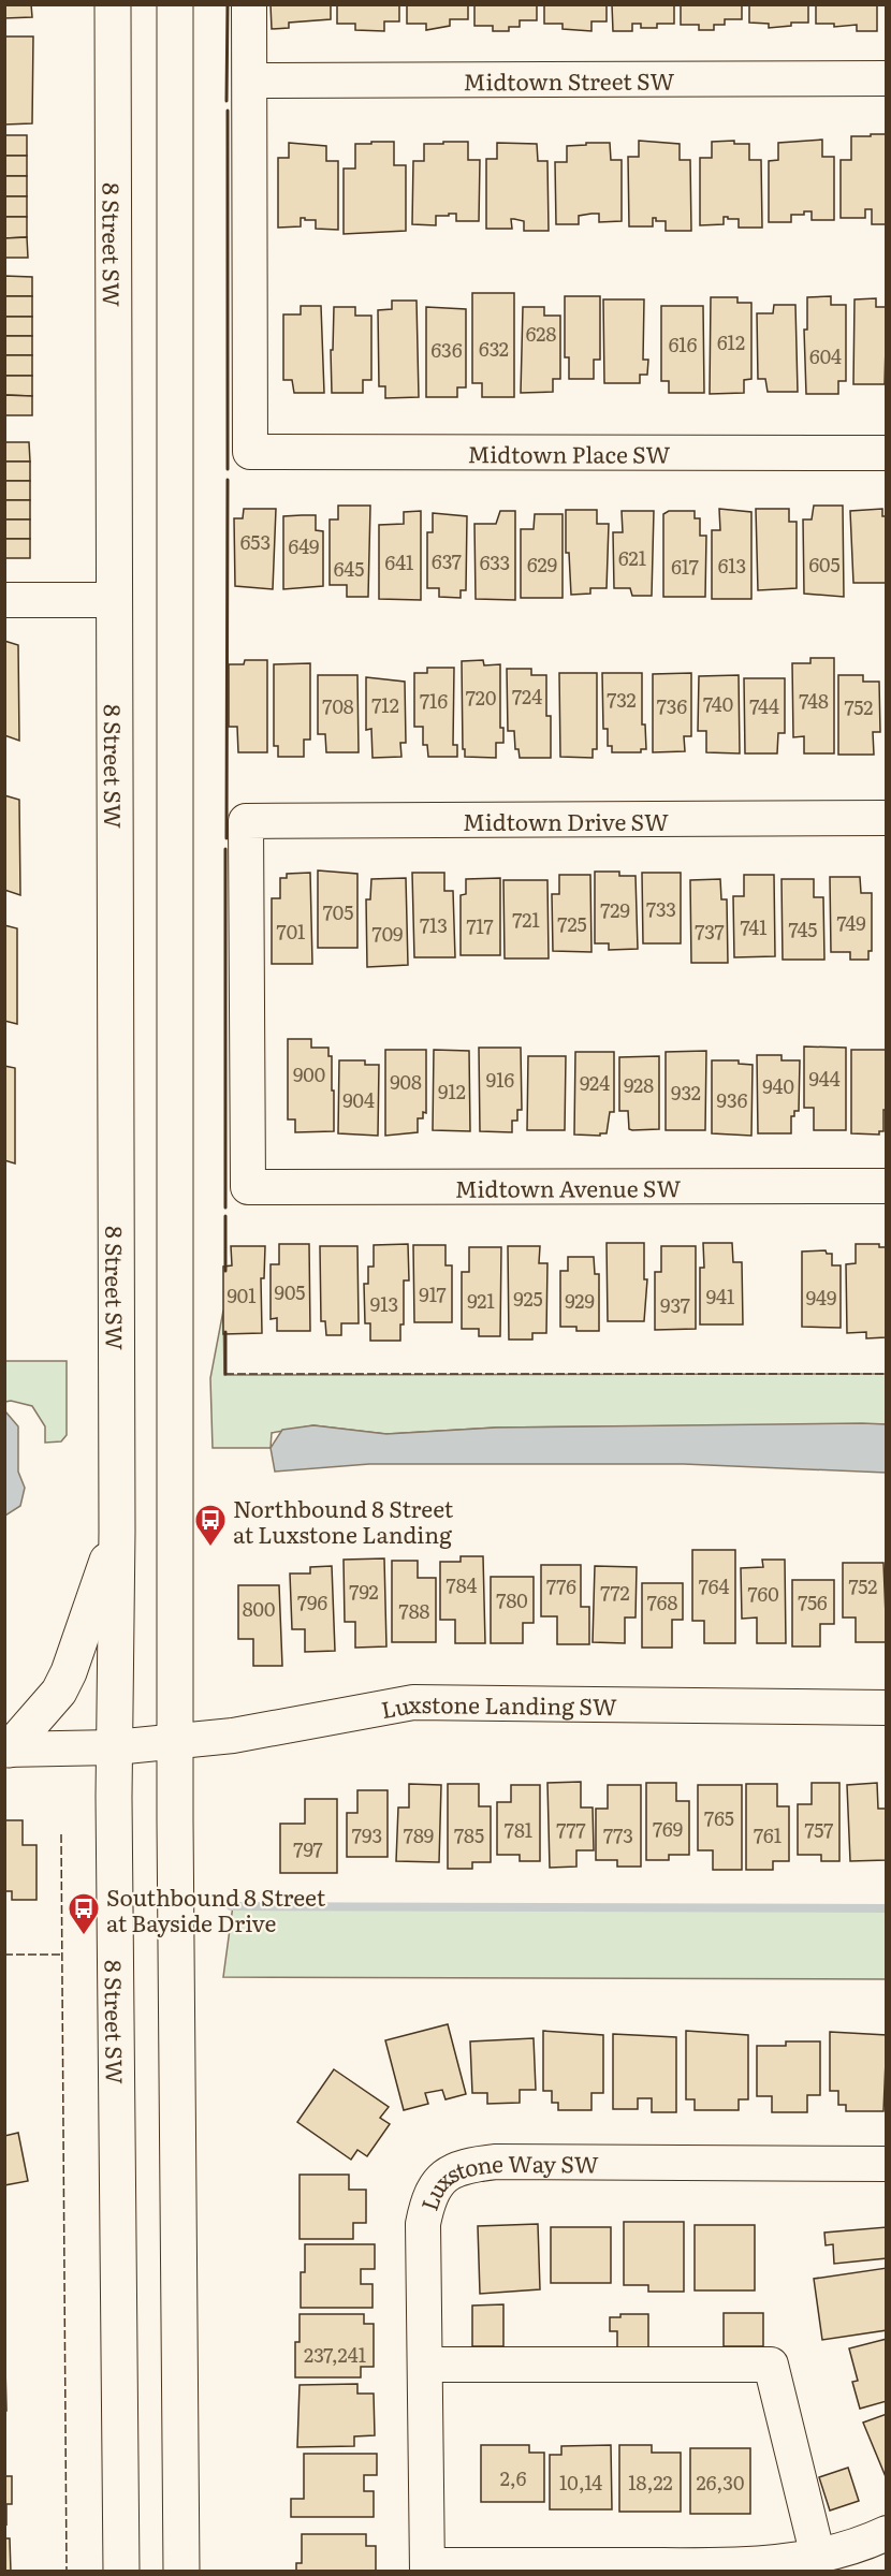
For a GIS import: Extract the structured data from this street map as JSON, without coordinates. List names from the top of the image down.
{
  "streets": {
    "main road": ["8 Street SW"],
    "street": [
      "Midtown Street SW",
      "Midtown Place SW",
      "Midtown Drive SW",
      "Midtown Avenue SW",
      "Luxstone Landing SW",
      "Luxstone Way SW"
    ]
  },
  "crossings": [
    ["Midtown Street SW", "Midtown Place SW"],
    ["8 Street SW", "Luxstone Landing SW"],
    ["Midtown Drive SW", "Midtown Avenue SW"]
  ],
  "places": {
    "bus stop": ["Northbound 8 Street at Luxstone Landing", "Southbound 8 Street at Bayside Drive"]
  },
  "house_numbers": [
    "628",
    "612",
    "616",
    "632",
    "636",
    "604",
    "653",
    "649",
    "621",
    "637",
    "641",
    "633",
    "629",
    "605",
    "613",
    "617",
    "645",
    "724",
    "720",
    "732",
    "716",
    "748",
    "740",
    "712",
    "708",
    "736",
    "744",
    "752",
    "733",
    "729",
    "705",
    "721",
    "749",
    "725",
    "713",
    "717",
    "741",
    "745",
    "701",
    "737",
    "709",
    "900",
    "944",
    "916",
    "908",
    "924",
    "928",
    "940",
    "912",
    "932",
    "904",
    "936",
    "905",
    "917",
    "901",
    "941",
    "949",
    "925",
    "921",
    "929",
    "913",
    "937",
    "784",
    "776",
    "764",
    "752",
    "792",
    "772",
    "760",
    "780",
    "796",
    "768",
    "756",
    "800",
    "788",
    "765",
    "769",
    "781",
    "777",
    "757",
    "793",
    "789",
    "785",
    "773",
    "761",
    "797",
    "237,241",
    "2,6",
    "10,14",
    "18,22",
    "26,30"
  ]
}
